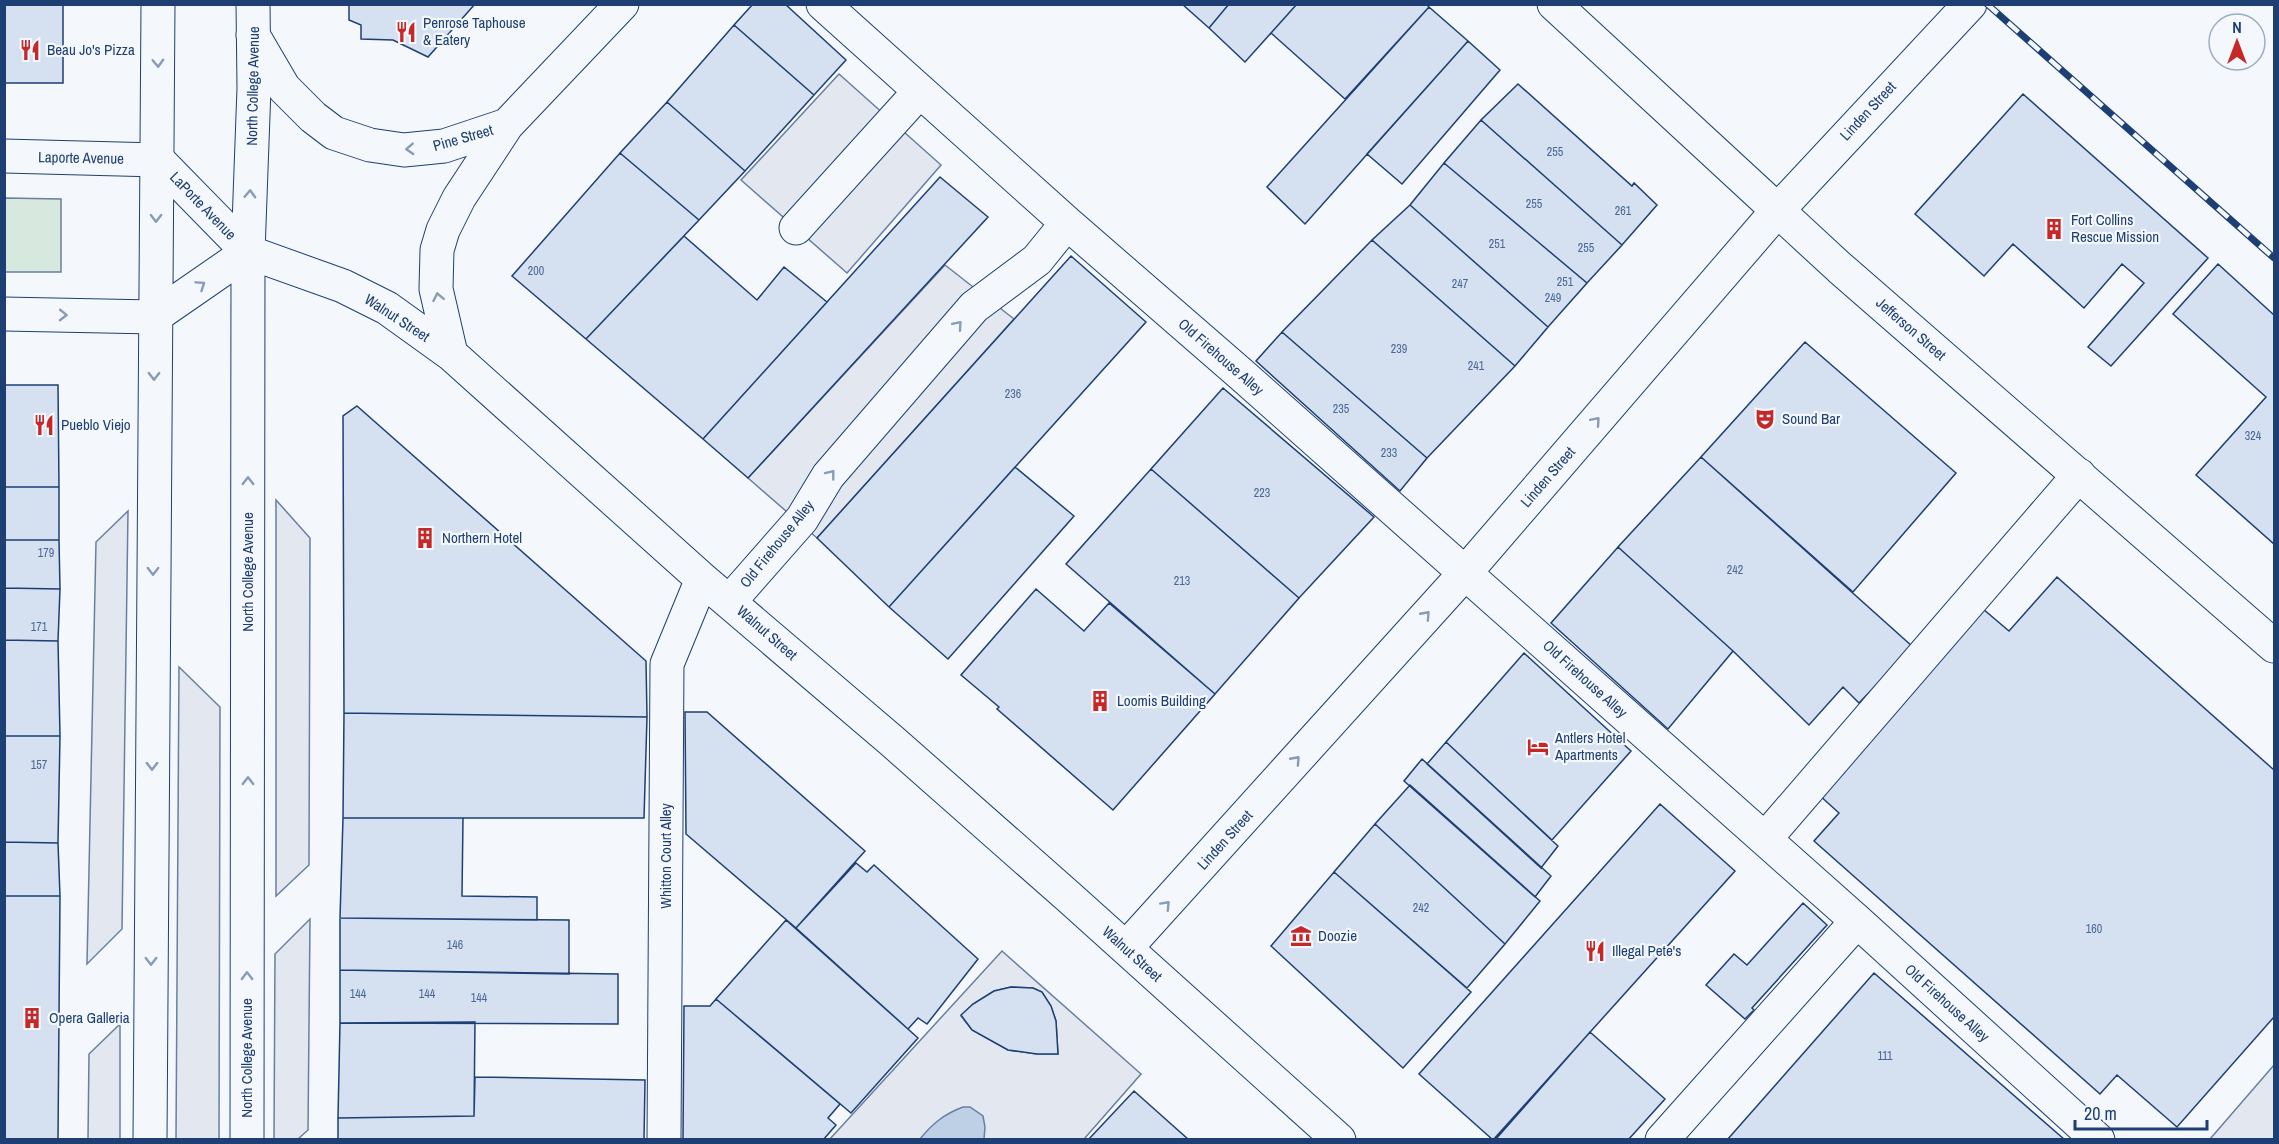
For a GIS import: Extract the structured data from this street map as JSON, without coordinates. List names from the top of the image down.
{
  "streets": {
    "main road": [
      "North College Avenue",
      "Linden Street",
      "Pine Street",
      "Laporte Avenue",
      "LaPorte Avenue",
      "Walnut Street",
      "Jefferson Street",
      "Old Firehouse Alley",
      "Whitton Court Alley"
    ]
  },
  "crossings": [
    ["North College Avenue", "Pine Street"],
    ["North College Avenue", "LaPorte Avenue"],
    ["North College Avenue", "Walnut Street"],
    ["Linden Street", "Walnut Street"],
    ["Linden Street", "Jefferson Street"],
    ["Linden Street", "Old Firehouse Alley"],
    ["Pine Street", "Walnut Street"],
    ["Laporte Avenue", "LaPorte Avenue"],
    ["LaPorte Avenue", "Walnut Street"],
    ["Walnut Street", "Old Firehouse Alley"],
    ["Walnut Street", "Whitton Court Alley"]
  ],
  "one_way": ["Linden Street"],
  "places": {
    "restaurant": [
      "Penrose Taphouse & Eatery",
      "Beau Jo's Pizza",
      "Pueblo Viejo",
      "Illegal Pete's"
    ],
    "building": [
      "Fort Collins Rescue Mission",
      "Northern Hotel",
      "Loomis Building",
      "Opera Galleria"
    ],
    "theatre": ["Sound Bar"],
    "hotel": ["Antlers Hotel Apartments"],
    "museum": ["Doozie"]
  },
  "house_numbers": [
    "255",
    "255",
    "261",
    "251",
    "255",
    "200",
    "251",
    "247",
    "249",
    "239",
    "241",
    "236",
    "235",
    "324",
    "233",
    "223",
    "179",
    "242",
    "213",
    "171",
    "157",
    "242",
    "160",
    "146",
    "144",
    "144",
    "144",
    "111"
  ],
  "scale_bar": "20 m",
  "north": "top"
}
